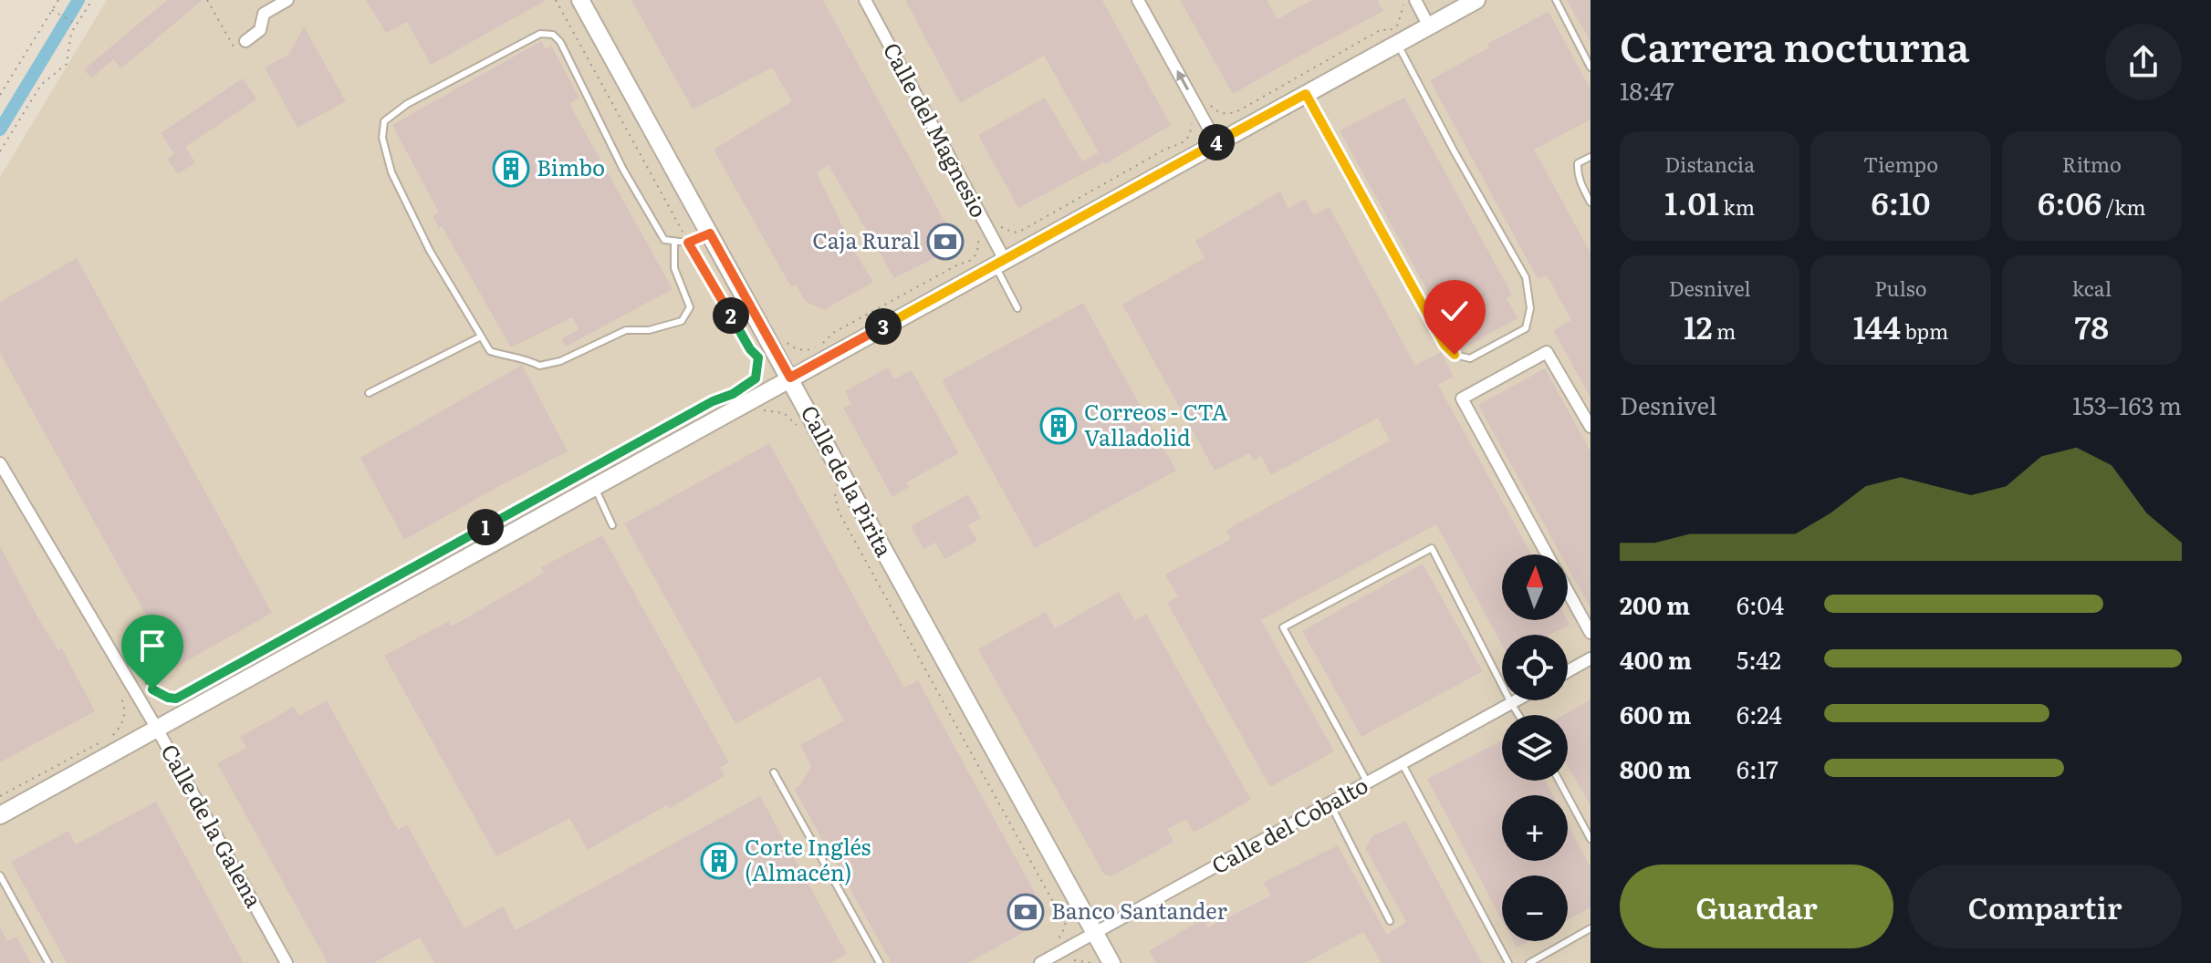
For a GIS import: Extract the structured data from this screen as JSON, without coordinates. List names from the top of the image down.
{
  "streets": {
    "street": [
      "Calle del Magnesio",
      "Calle de la Pirita",
      "Calle de la Galena",
      "Calle del Cobalto"
    ]
  },
  "crossings": [
    ["Calle de la Pirita", "Calle del Cobalto"]
  ],
  "places": {
    "building": ["Bimbo", "Correos - CTA Valladolid", "Corte Inglés (Almacén)"],
    "bank": ["Caja Rural", "Banco Santander"]
  },
  "north": "top",
  "page": {
    "heading": ["Carrera nocturna", "18:47"],
    "pins": [
      "4",
      "2",
      "3",
      "1"
    ],
    "stats": [
      ["Distancia", "1.01 km"],
      ["Tiempo", "6:10"],
      ["Ritmo", "6:06 /km"],
      ["Desnivel", "12 m"],
      ["Pulso", "144 bpm"],
      ["kcal", "78"]
    ],
    "chart": ["Desnivel", "153–163 m"],
    "map_buttons": ["+", "−"],
    "list": [
      {
        "name": "200 m",
        "note": "6:04"
      },
      {
        "name": "400 m",
        "note": "5:42"
      },
      {
        "name": "600 m",
        "note": "6:24"
      },
      {
        "name": "800 m",
        "note": "6:17"
      }
    ],
    "buttons": ["Guardar", "Compartir"]
  }
}
